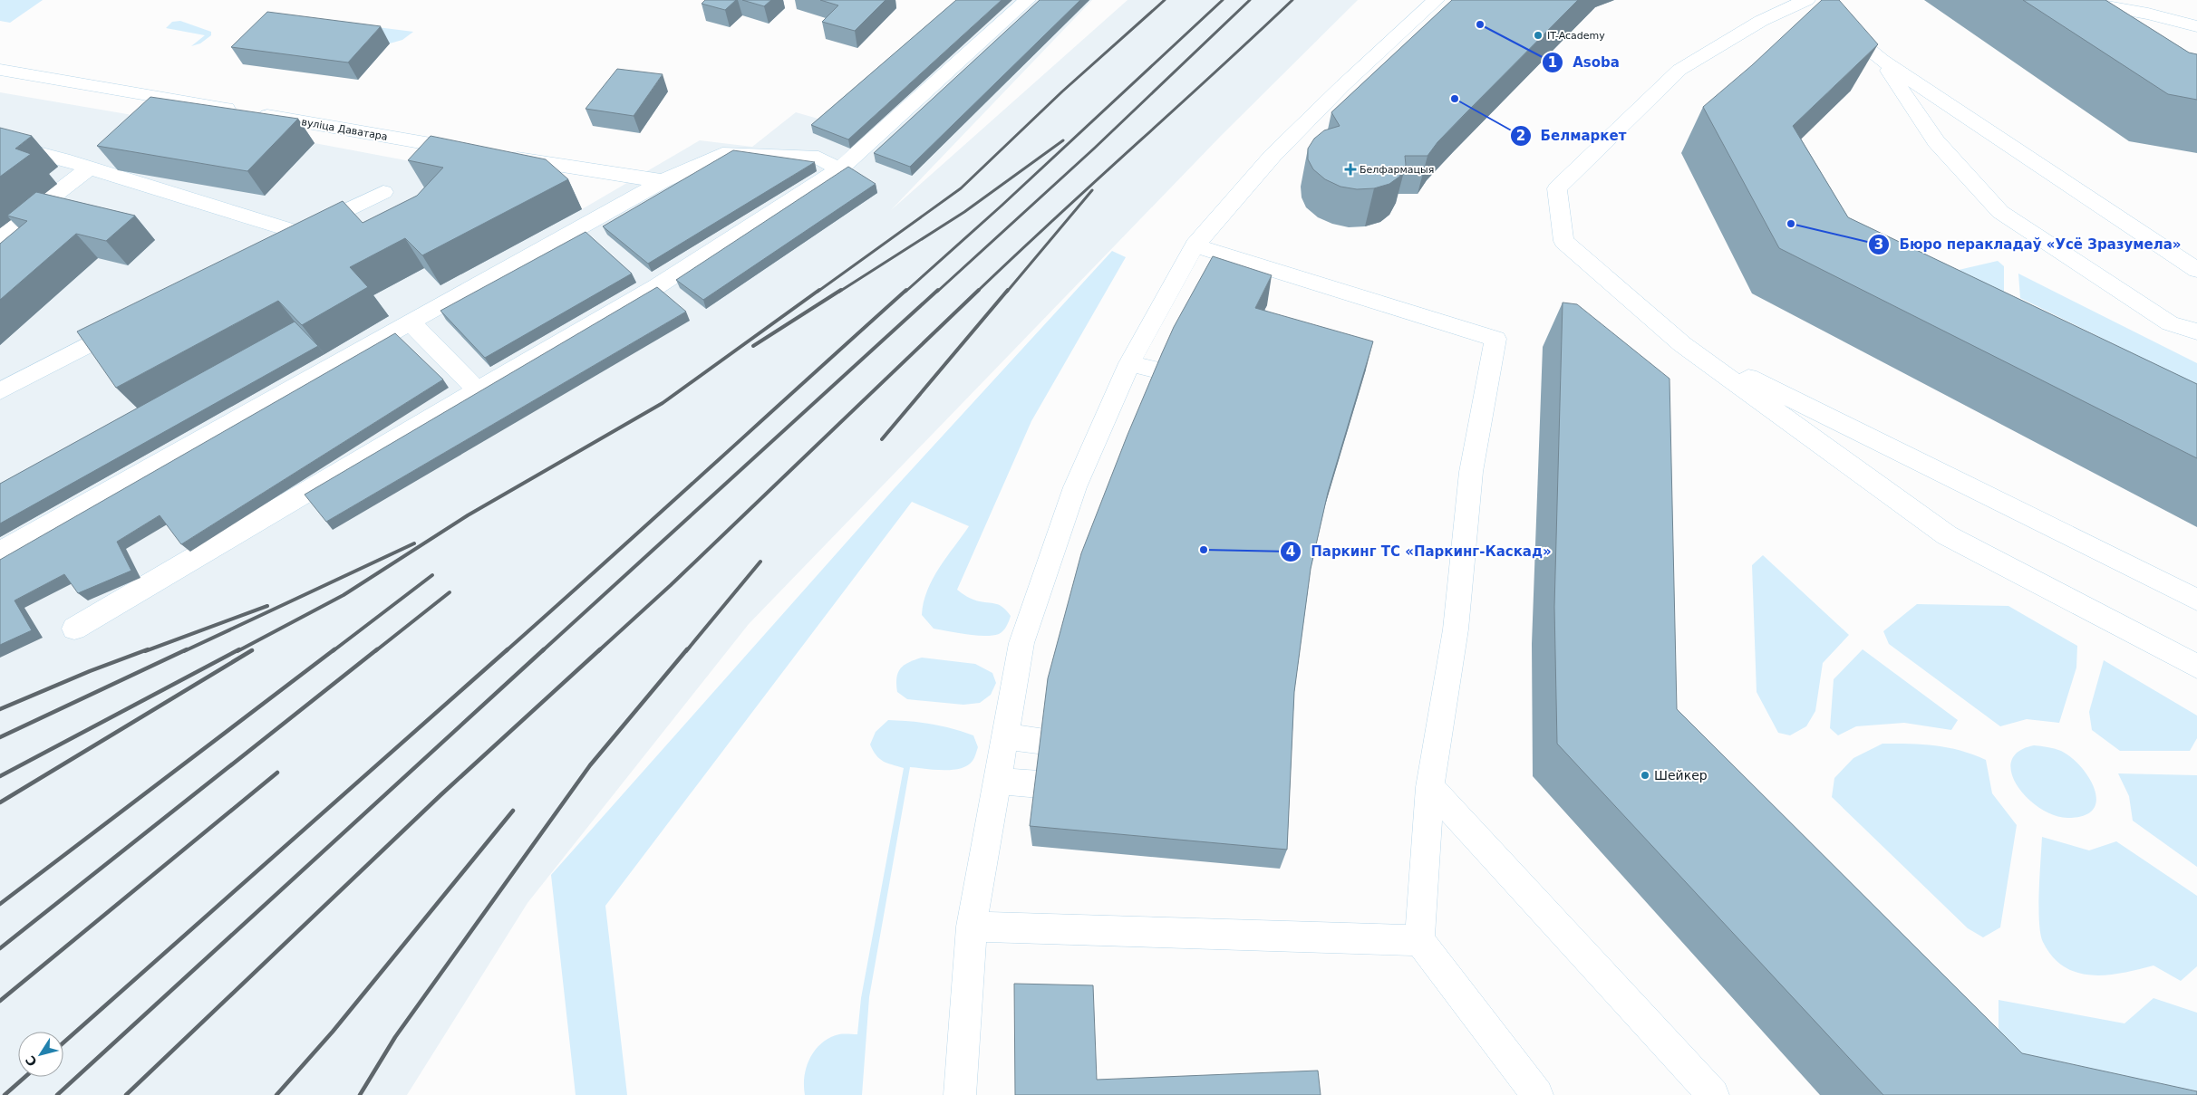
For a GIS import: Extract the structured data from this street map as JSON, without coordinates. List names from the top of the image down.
{
  "streets": {
    "lane": ["вуліца Даватара"]
  },
  "places": {
    "other": [
      "Asoba",
      "IT-Academy",
      "Белмаркет",
      "Бюро перакладаў «Усё Зразумела»",
      "Паркинг ТС «Паркинг-Каскад»",
      "Шейкер"
    ],
    "health": ["Белфармацыя"]
  },
  "north": "bottom left"
}
